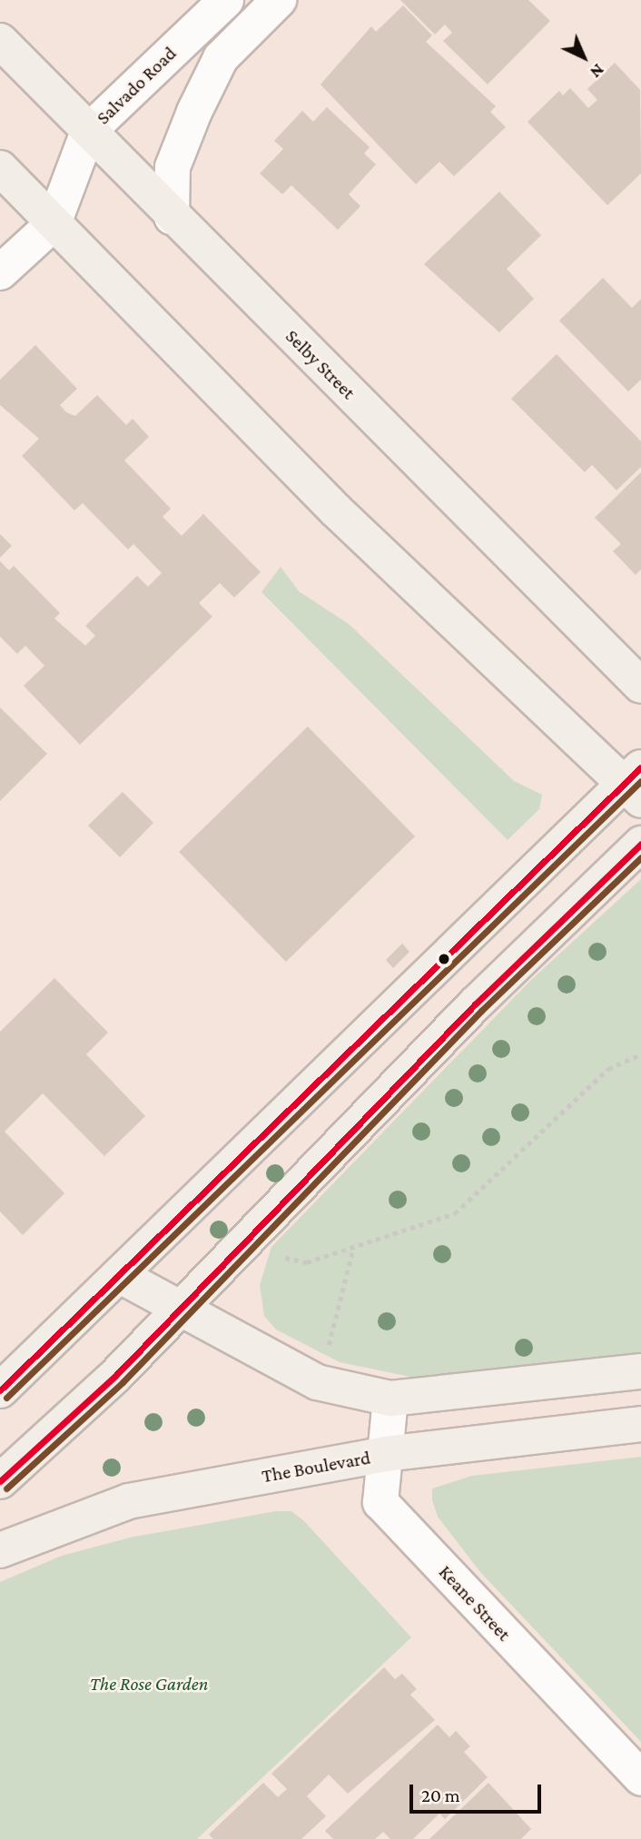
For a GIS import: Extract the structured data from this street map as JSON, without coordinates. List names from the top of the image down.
{
  "streets": {
    "main road": ["Selby Street", "The Boulevard"],
    "street": ["Salvado Road", "Keane Street"]
  },
  "crossings": [
    ["Salvado Road", "Selby Street"],
    ["The Boulevard", "Keane Street"]
  ],
  "parks": ["The Rose Garden"],
  "scale_bar": "20 m",
  "north": "bottom right"
}
